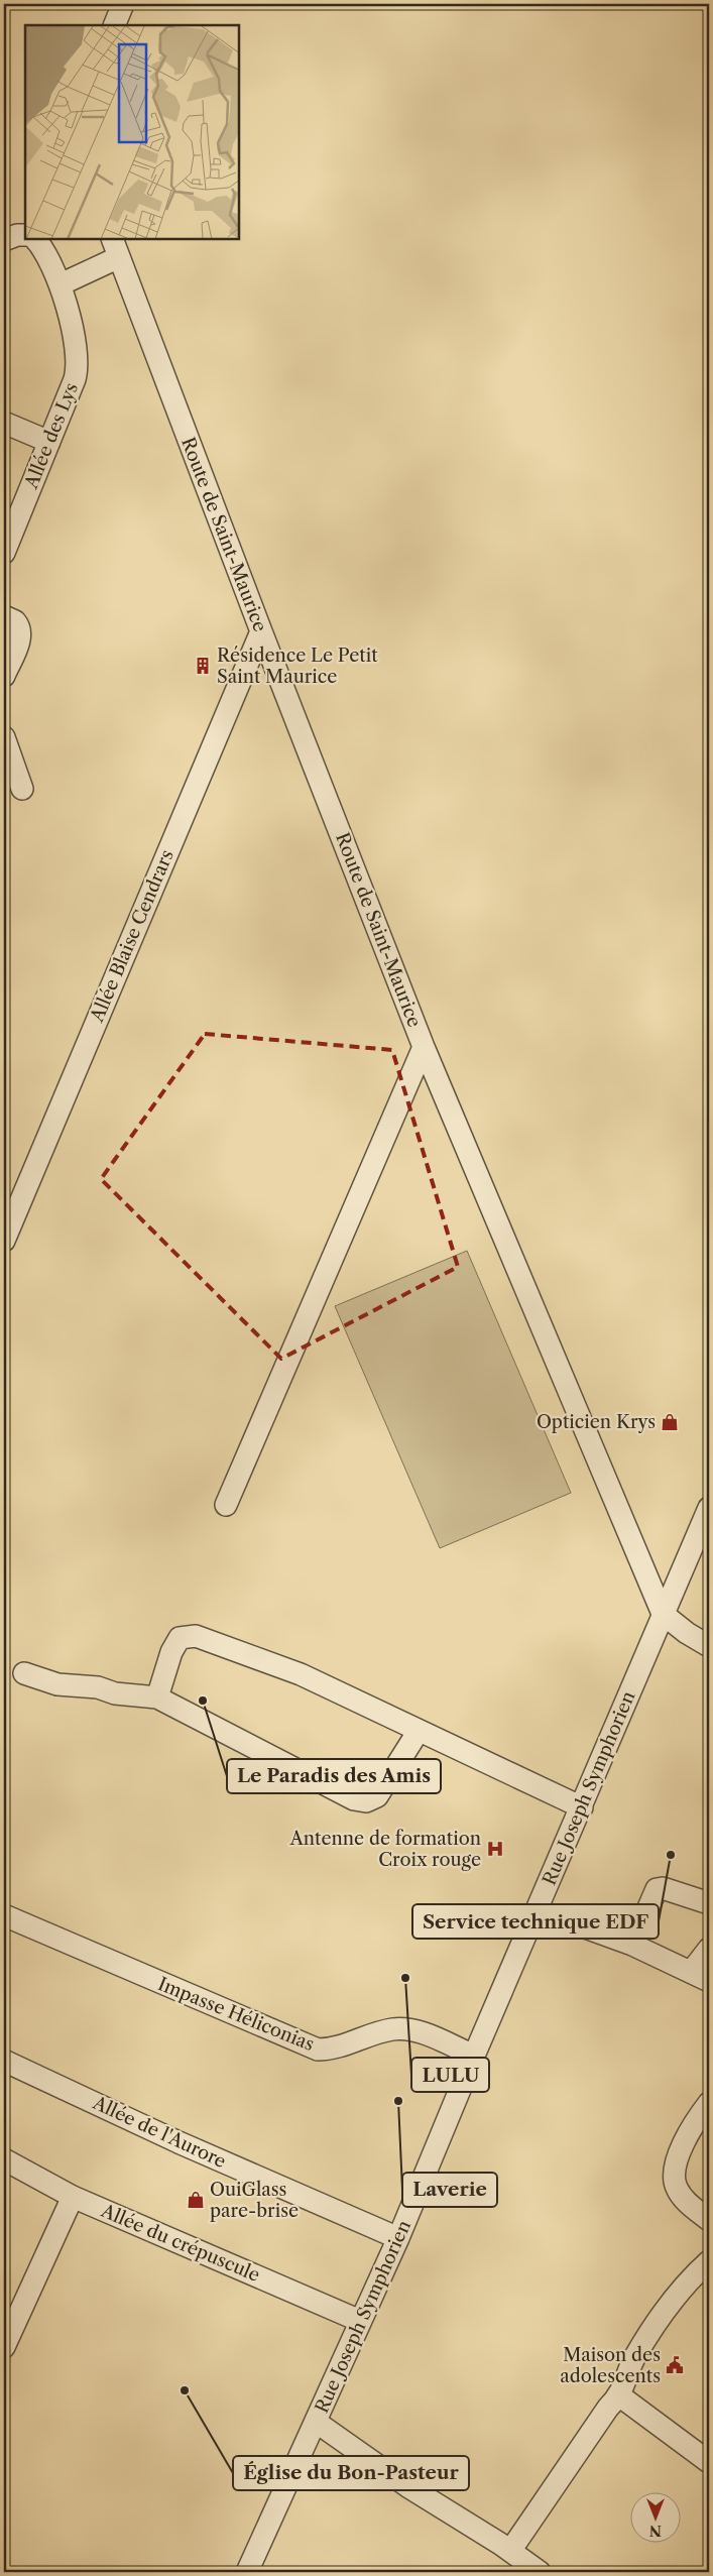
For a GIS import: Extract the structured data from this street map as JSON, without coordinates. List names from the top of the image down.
{
  "streets": {
    "street": [
      "Allée des Lys",
      "Route de Saint-Maurice",
      "Allée Blaise Cendrars",
      "Rue Joseph Symphorien",
      "Impasse Héliconias",
      "Allée de l'Aurore",
      "Allée du crépuscule"
    ]
  },
  "crossings": [
    ["Route de Saint-Maurice", "Allée Blaise Cendrars"],
    ["Route de Saint-Maurice", "Rue Joseph Symphorien"],
    ["Rue Joseph Symphorien", "Impasse Héliconias"],
    ["Rue Joseph Symphorien", "Allée de l'Aurore"],
    ["Rue Joseph Symphorien", "Allée du crépuscule"]
  ],
  "places": {
    "building": ["Résidence Le Petit Saint Maurice"],
    "shop": ["Opticien Krys", "OuiGlass pare-brise"],
    "other": [
      "Le Paradis des Amis",
      "Service technique EDF",
      "LULU",
      "Laverie",
      "Église du Bon-Pasteur"
    ],
    "hospital": ["Antenne de formation Croix rouge"],
    "public building": ["Maison des adolescents"]
  },
  "north": "bottom"
}
